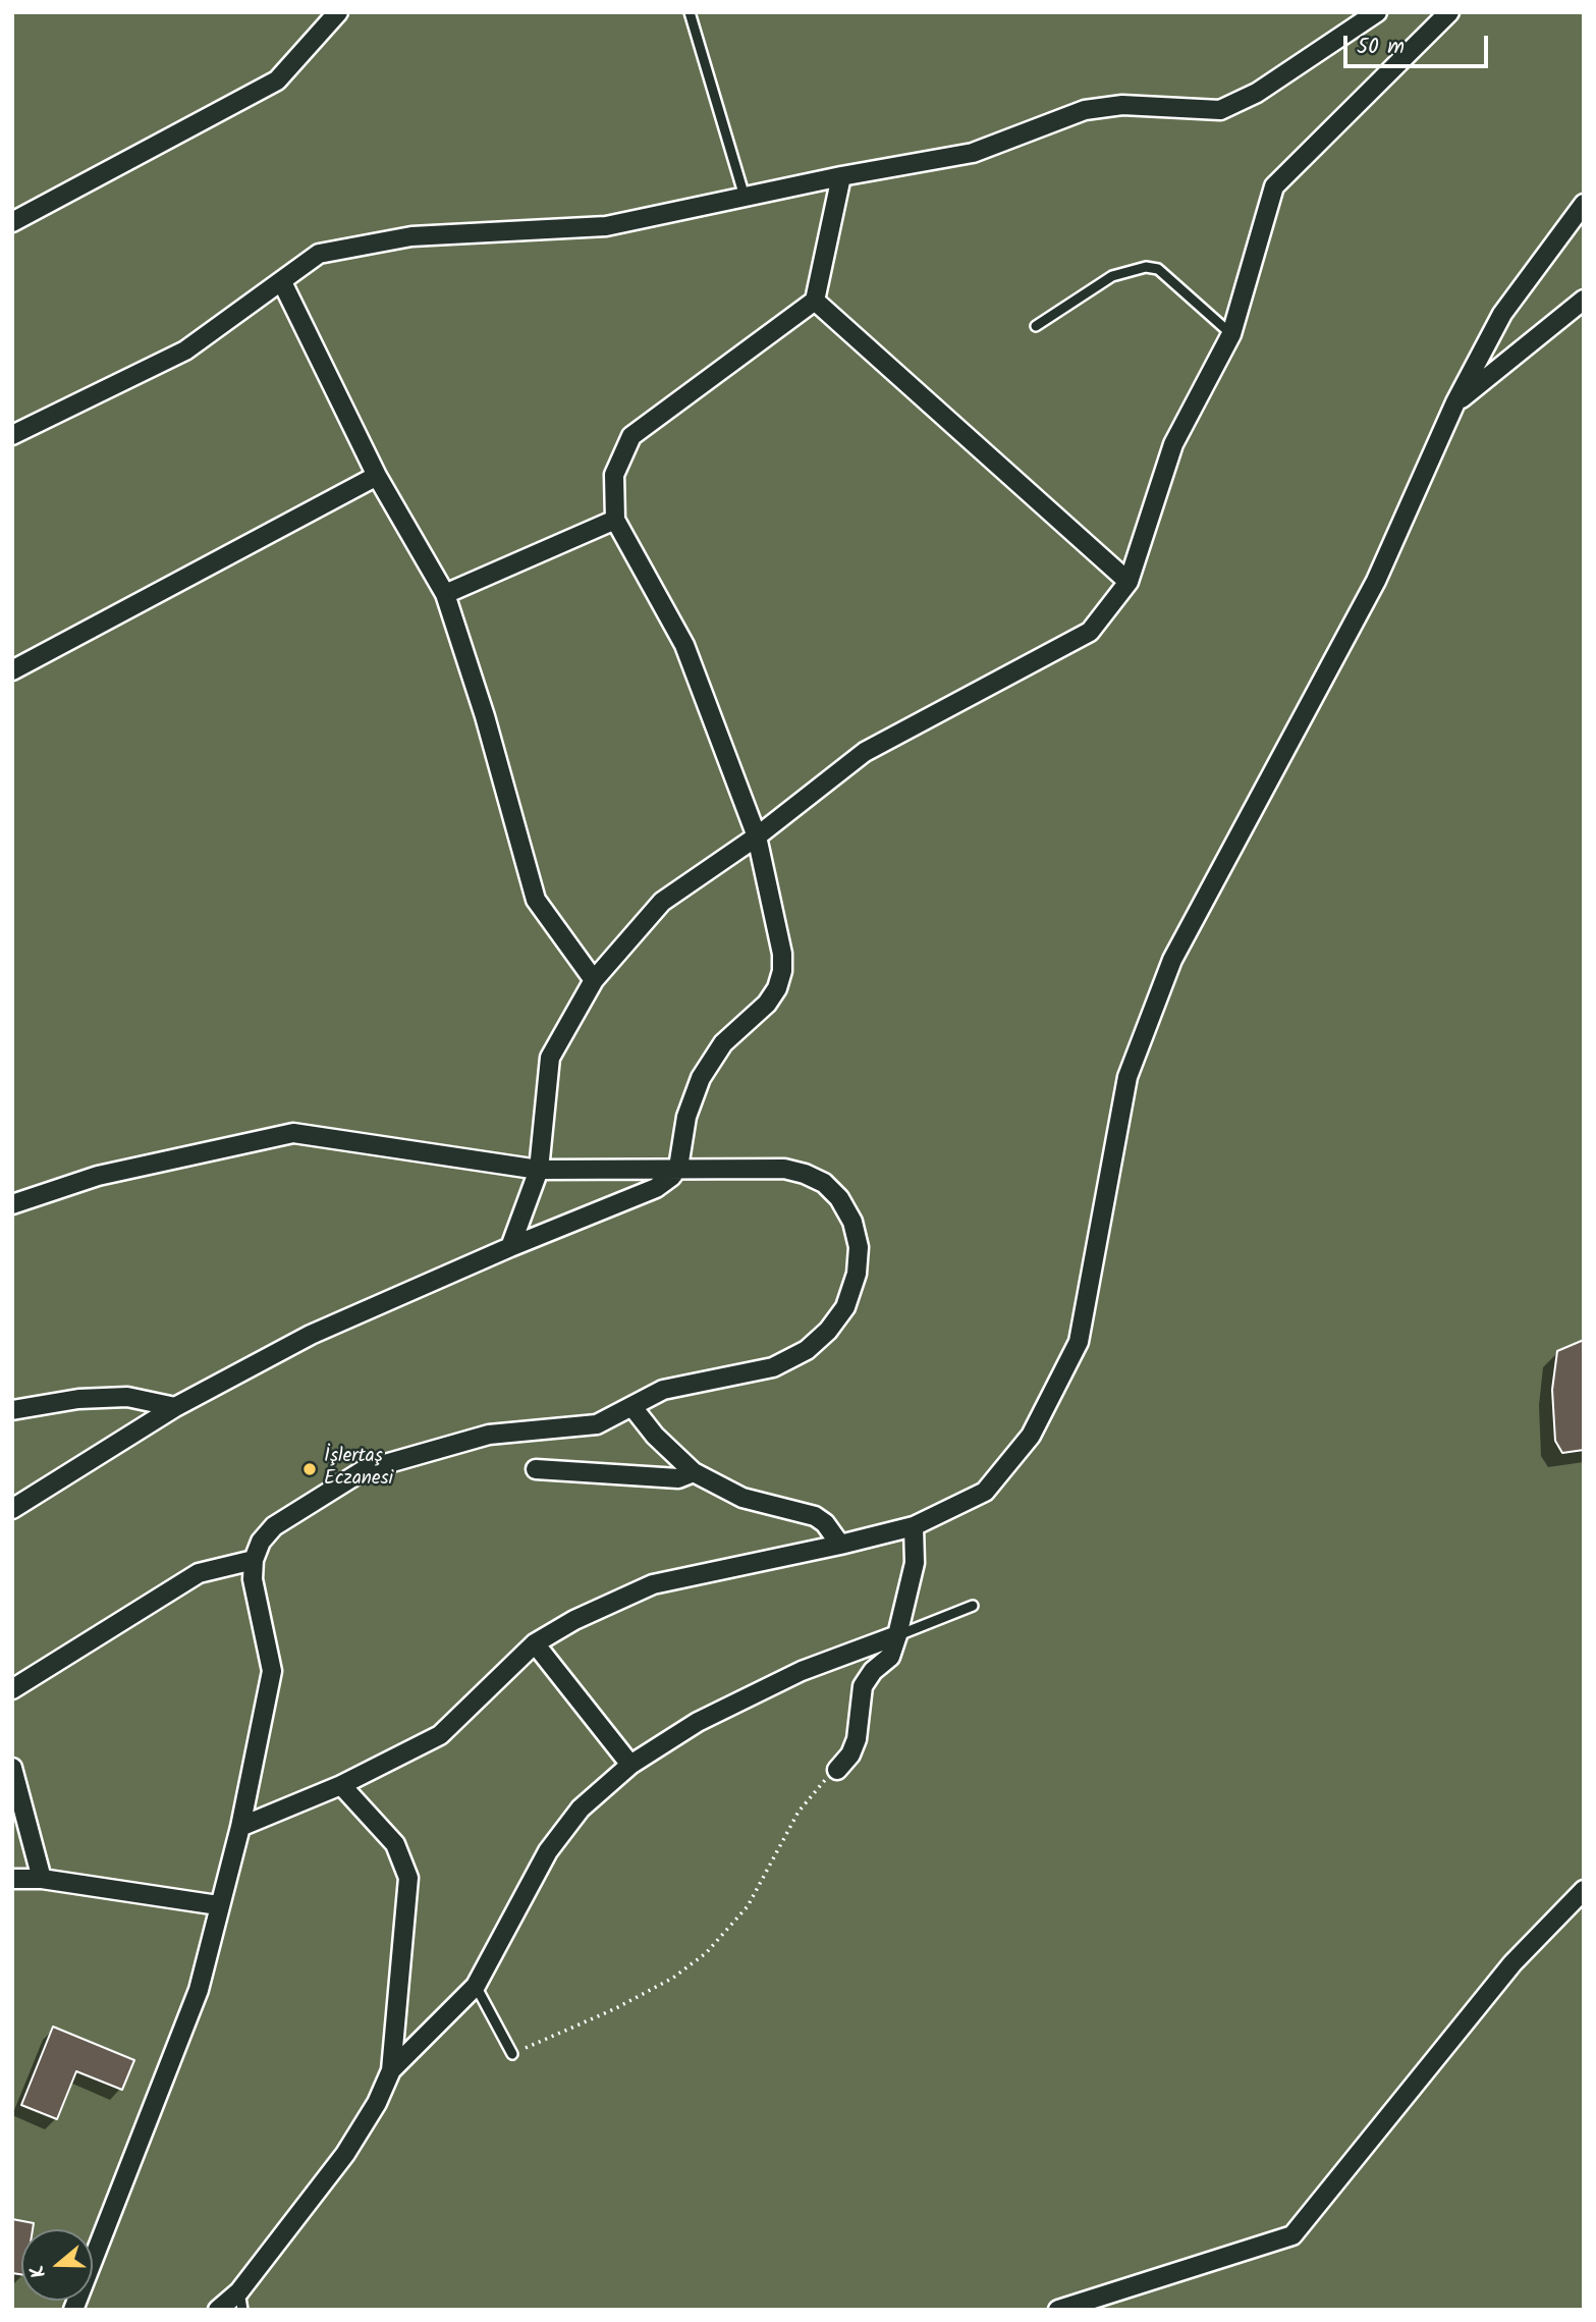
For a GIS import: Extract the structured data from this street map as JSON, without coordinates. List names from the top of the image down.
{
  "places": ["İşlertaş Eczanesi"],
  "scale_bar": "50 m",
  "north": "left"
}
